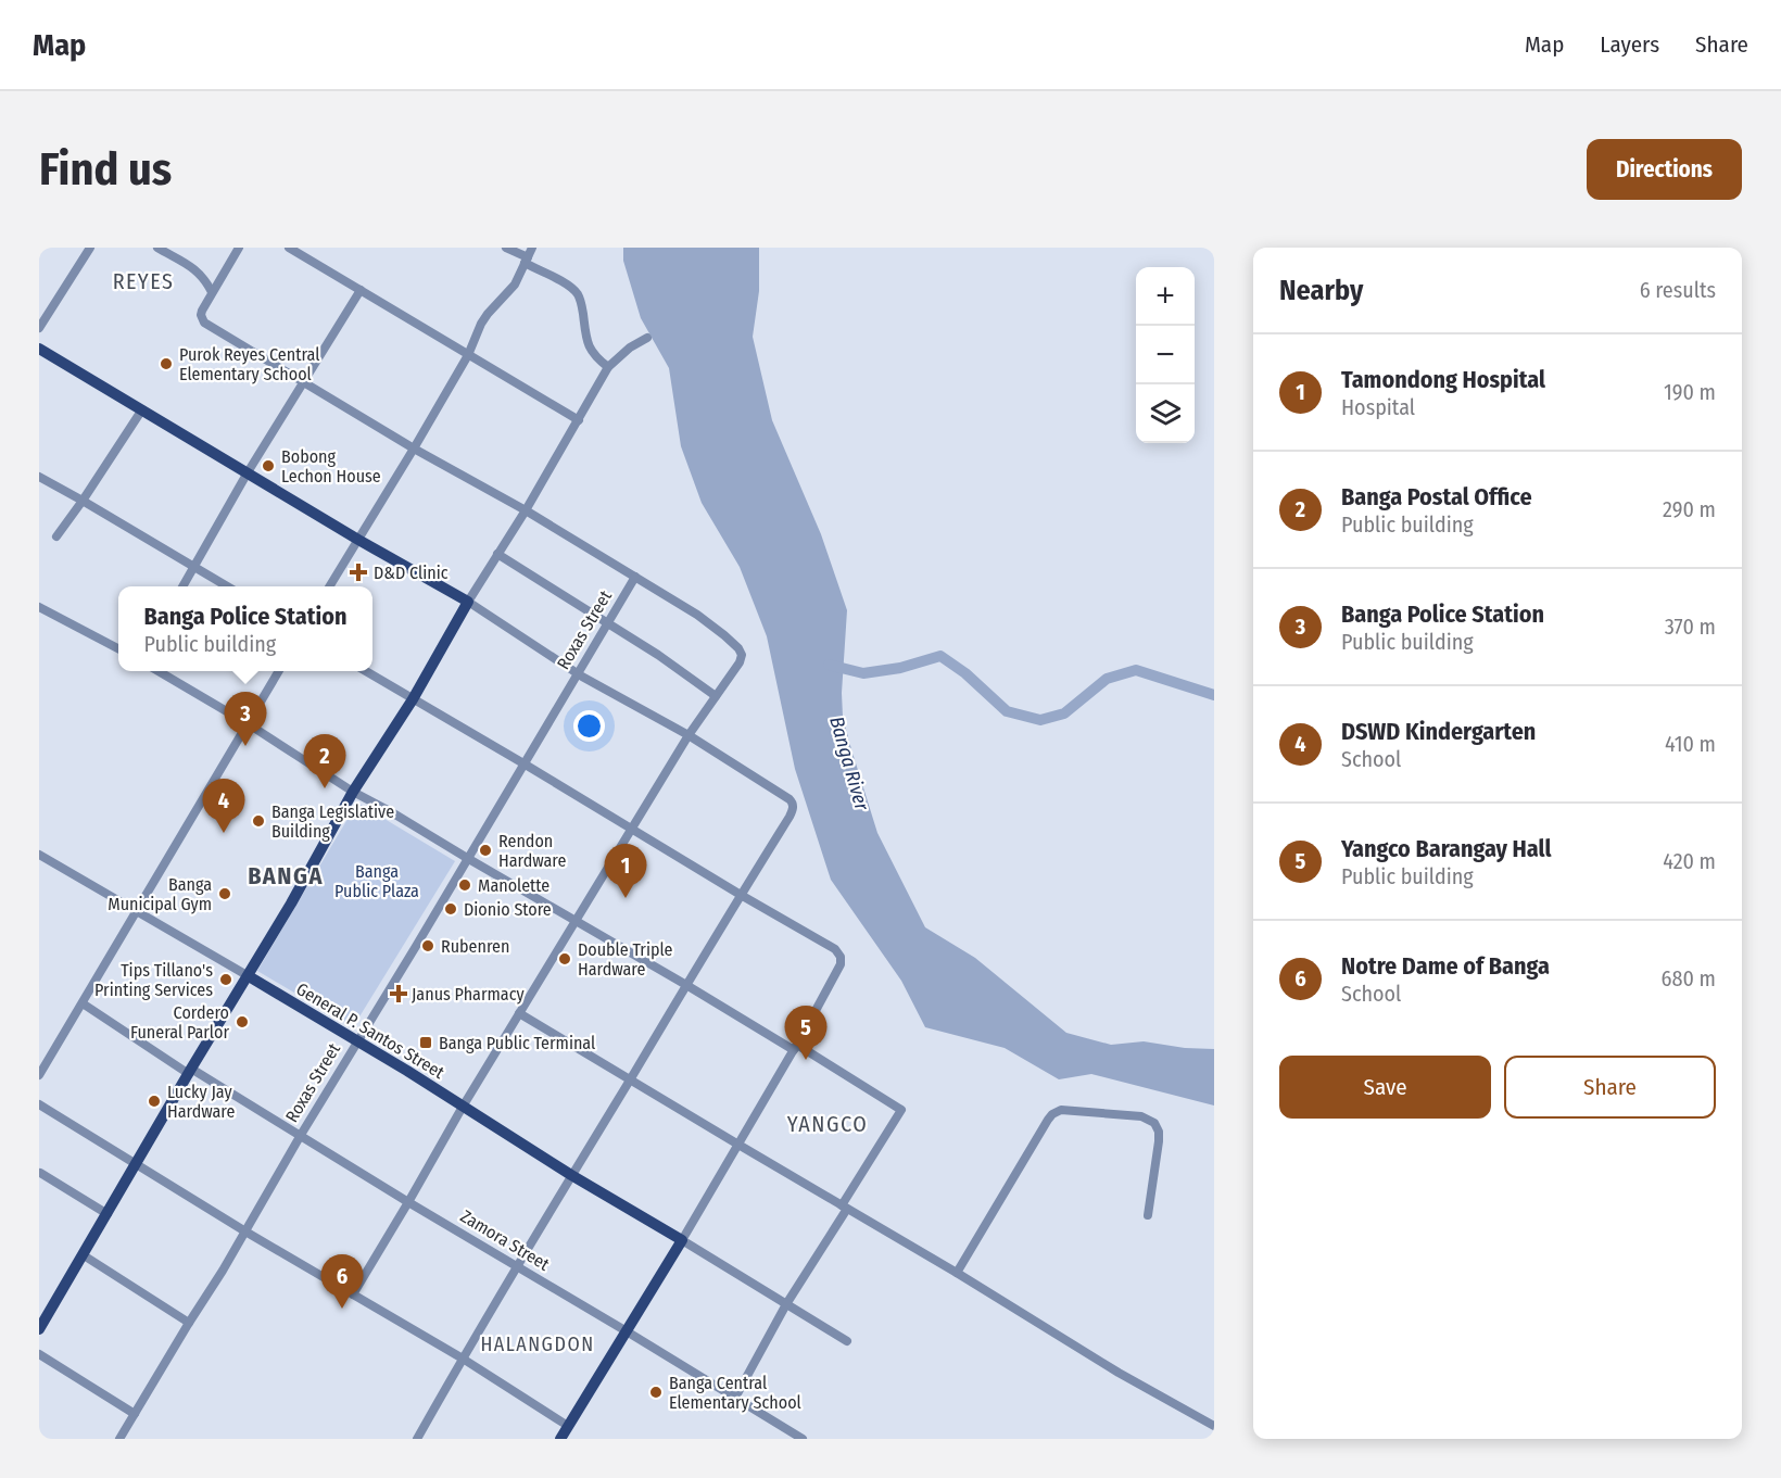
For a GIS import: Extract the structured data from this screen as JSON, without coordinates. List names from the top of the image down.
{
  "streets": {
    "main road": ["General P. Santos Street"],
    "street": ["Roxas Street", "Zamora Street"]
  },
  "crossings": [
    ["Roxas Street", "General P. Santos Street"],
    ["Roxas Street", "Zamora Street"]
  ],
  "districts": [
    "REYES",
    "BANGA",
    "YANGCO",
    "HALANGDON"
  ],
  "water": ["Banga River"],
  "parks": ["Banga Public Plaza"],
  "places": {
    "other": [
      "Purok Reyes Central Elementary School",
      "Bobong Lechon House",
      "Banga Legislative Building",
      "Rendon Hardware",
      "Manolette",
      "Banga Municipal Gym",
      "Dionio Store",
      "Rubenren",
      "Double Triple Hardware",
      "Tips Tillano's Printing Services",
      "Cordero Funeral Parlor",
      "Lucky Jay Hardware",
      "Banga Central Elementary School"
    ],
    "health": ["D&D Clinic", "Janus Pharmacy"],
    "transit": ["Banga Public Terminal"]
  },
  "page": {
    "header": "Map",
    "nav": ["Map", "Layers", "Share"],
    "buttons": [
      "Directions",
      ["Save", "Share"]
    ],
    "title": "Find us",
    "heading": ["Nearby", "6 results"],
    "map_buttons": ["+", "−"],
    "list": [
      {
        "mark": "1",
        "name": "Tamondong Hospital",
        "note": "Hospital",
        "value": "190 m"
      },
      {
        "mark": "2",
        "name": "Banga Postal Office",
        "note": "Public building",
        "value": "290 m"
      },
      {
        "mark": "3",
        "name": "Banga Police Station",
        "note": "Public building",
        "value": "370 m"
      },
      {
        "mark": "4",
        "name": "DSWD Kindergarten",
        "note": "School",
        "value": "410 m"
      },
      {
        "mark": "5",
        "name": "Yangco Barangay Hall",
        "note": "Public building",
        "value": "420 m"
      },
      {
        "mark": "6",
        "name": "Notre Dame of Banga",
        "note": "School",
        "value": "680 m"
      }
    ],
    "popup": ["Banga Police Station", "Public building"],
    "pins": [
      "3",
      "2",
      "4",
      "1",
      "5",
      "6"
    ]
  }
}
